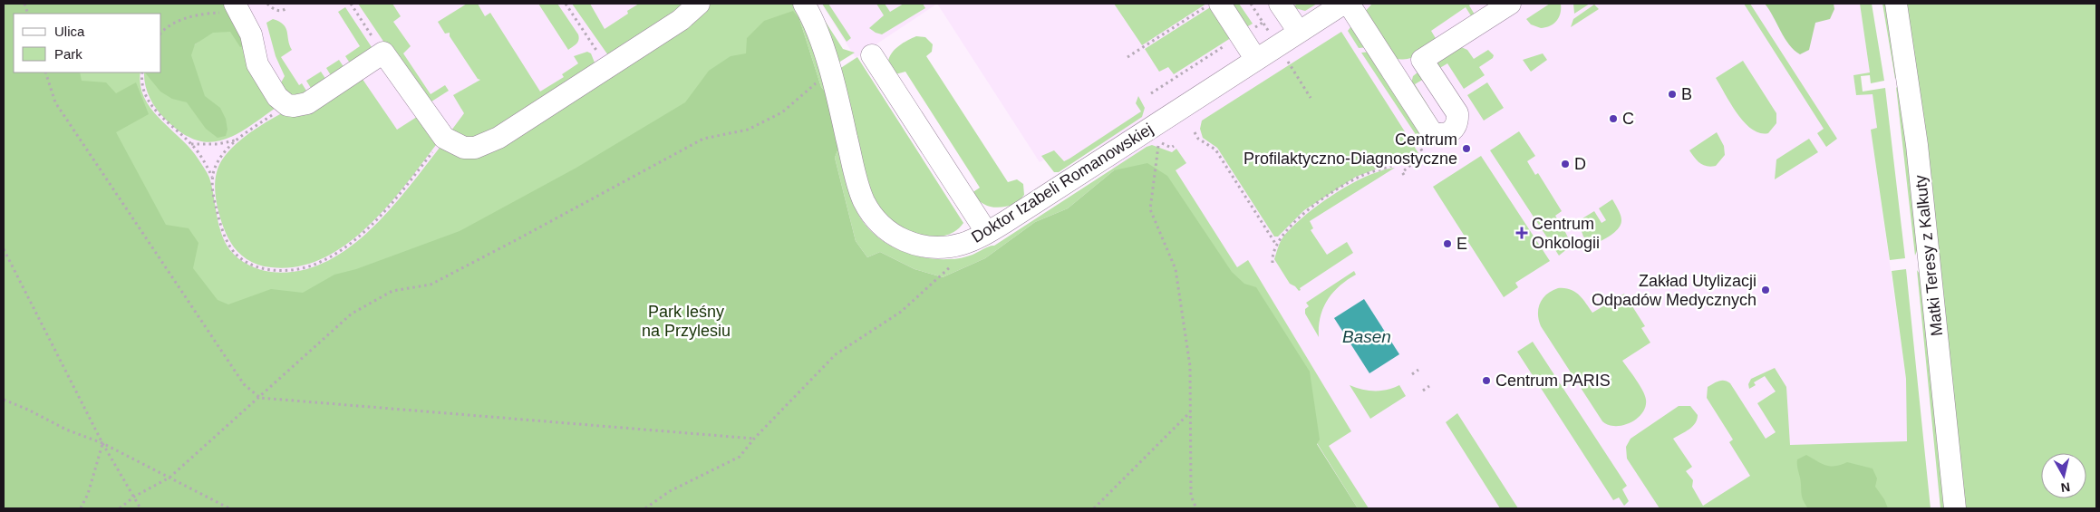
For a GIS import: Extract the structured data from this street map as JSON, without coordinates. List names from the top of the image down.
{
  "streets": {
    "street": ["Doktor Izabeli Romanowskiej", "Matki Teresy z Kalkuty"]
  },
  "water": ["Basen"],
  "parks": ["Park leśny na Przylesiu"],
  "places": {
    "other": [
      "B",
      "C",
      "Centrum Profilaktyczno-Diagnostyczne",
      "D",
      "E",
      "Zakład Utylizacji Odpadów Medycznych",
      "Centrum PARIS"
    ],
    "health": ["Centrum Onkologii"]
  },
  "legend": ["Ulica", "Park"],
  "north": "bottom"
}
